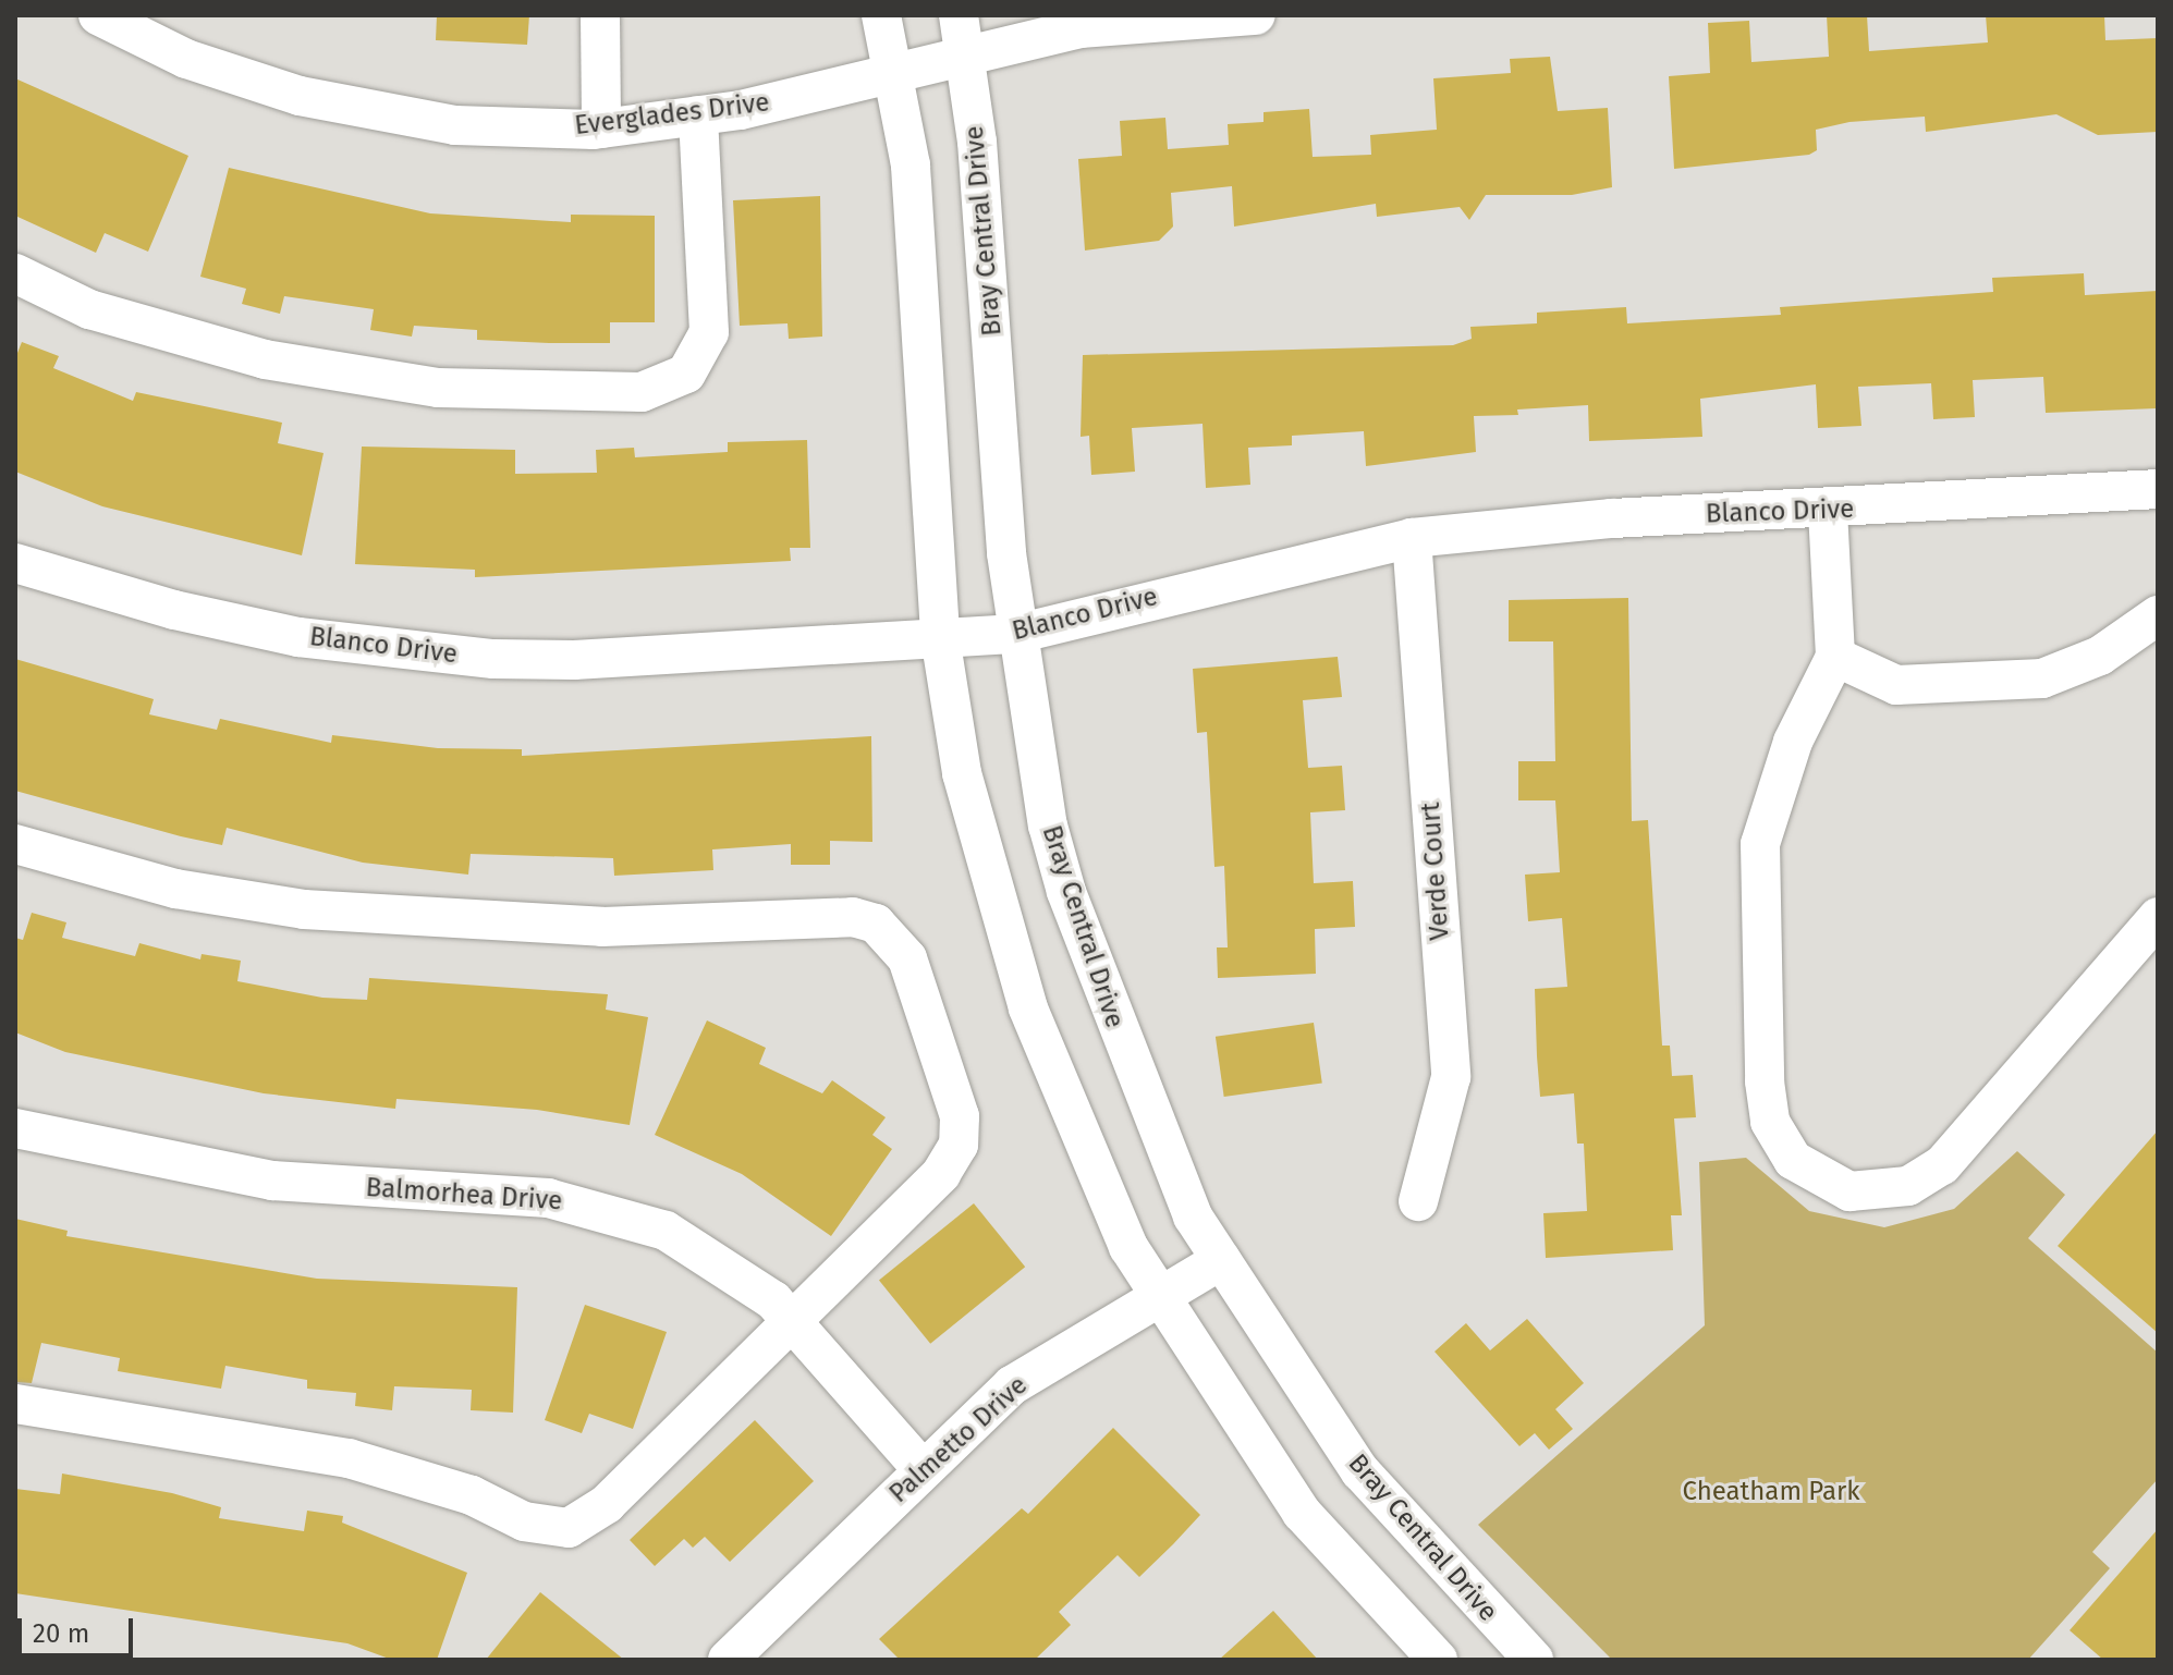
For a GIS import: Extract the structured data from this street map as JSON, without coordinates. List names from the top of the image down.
{
  "streets": {
    "street": [
      "Everglades Drive",
      "Bray Central Drive",
      "Blanco Drive",
      "Verde Court",
      "Balmorhea Drive",
      "Palmetto Drive"
    ]
  },
  "crossings": [
    ["Everglades Drive", "Bray Central Drive"],
    ["Bray Central Drive", "Blanco Drive"],
    ["Bray Central Drive", "Palmetto Drive"],
    ["Blanco Drive", "Verde Court"],
    ["Balmorhea Drive", "Palmetto Drive"]
  ],
  "parks": ["Cheatham Park"],
  "scale_bar": "20 m"
}
